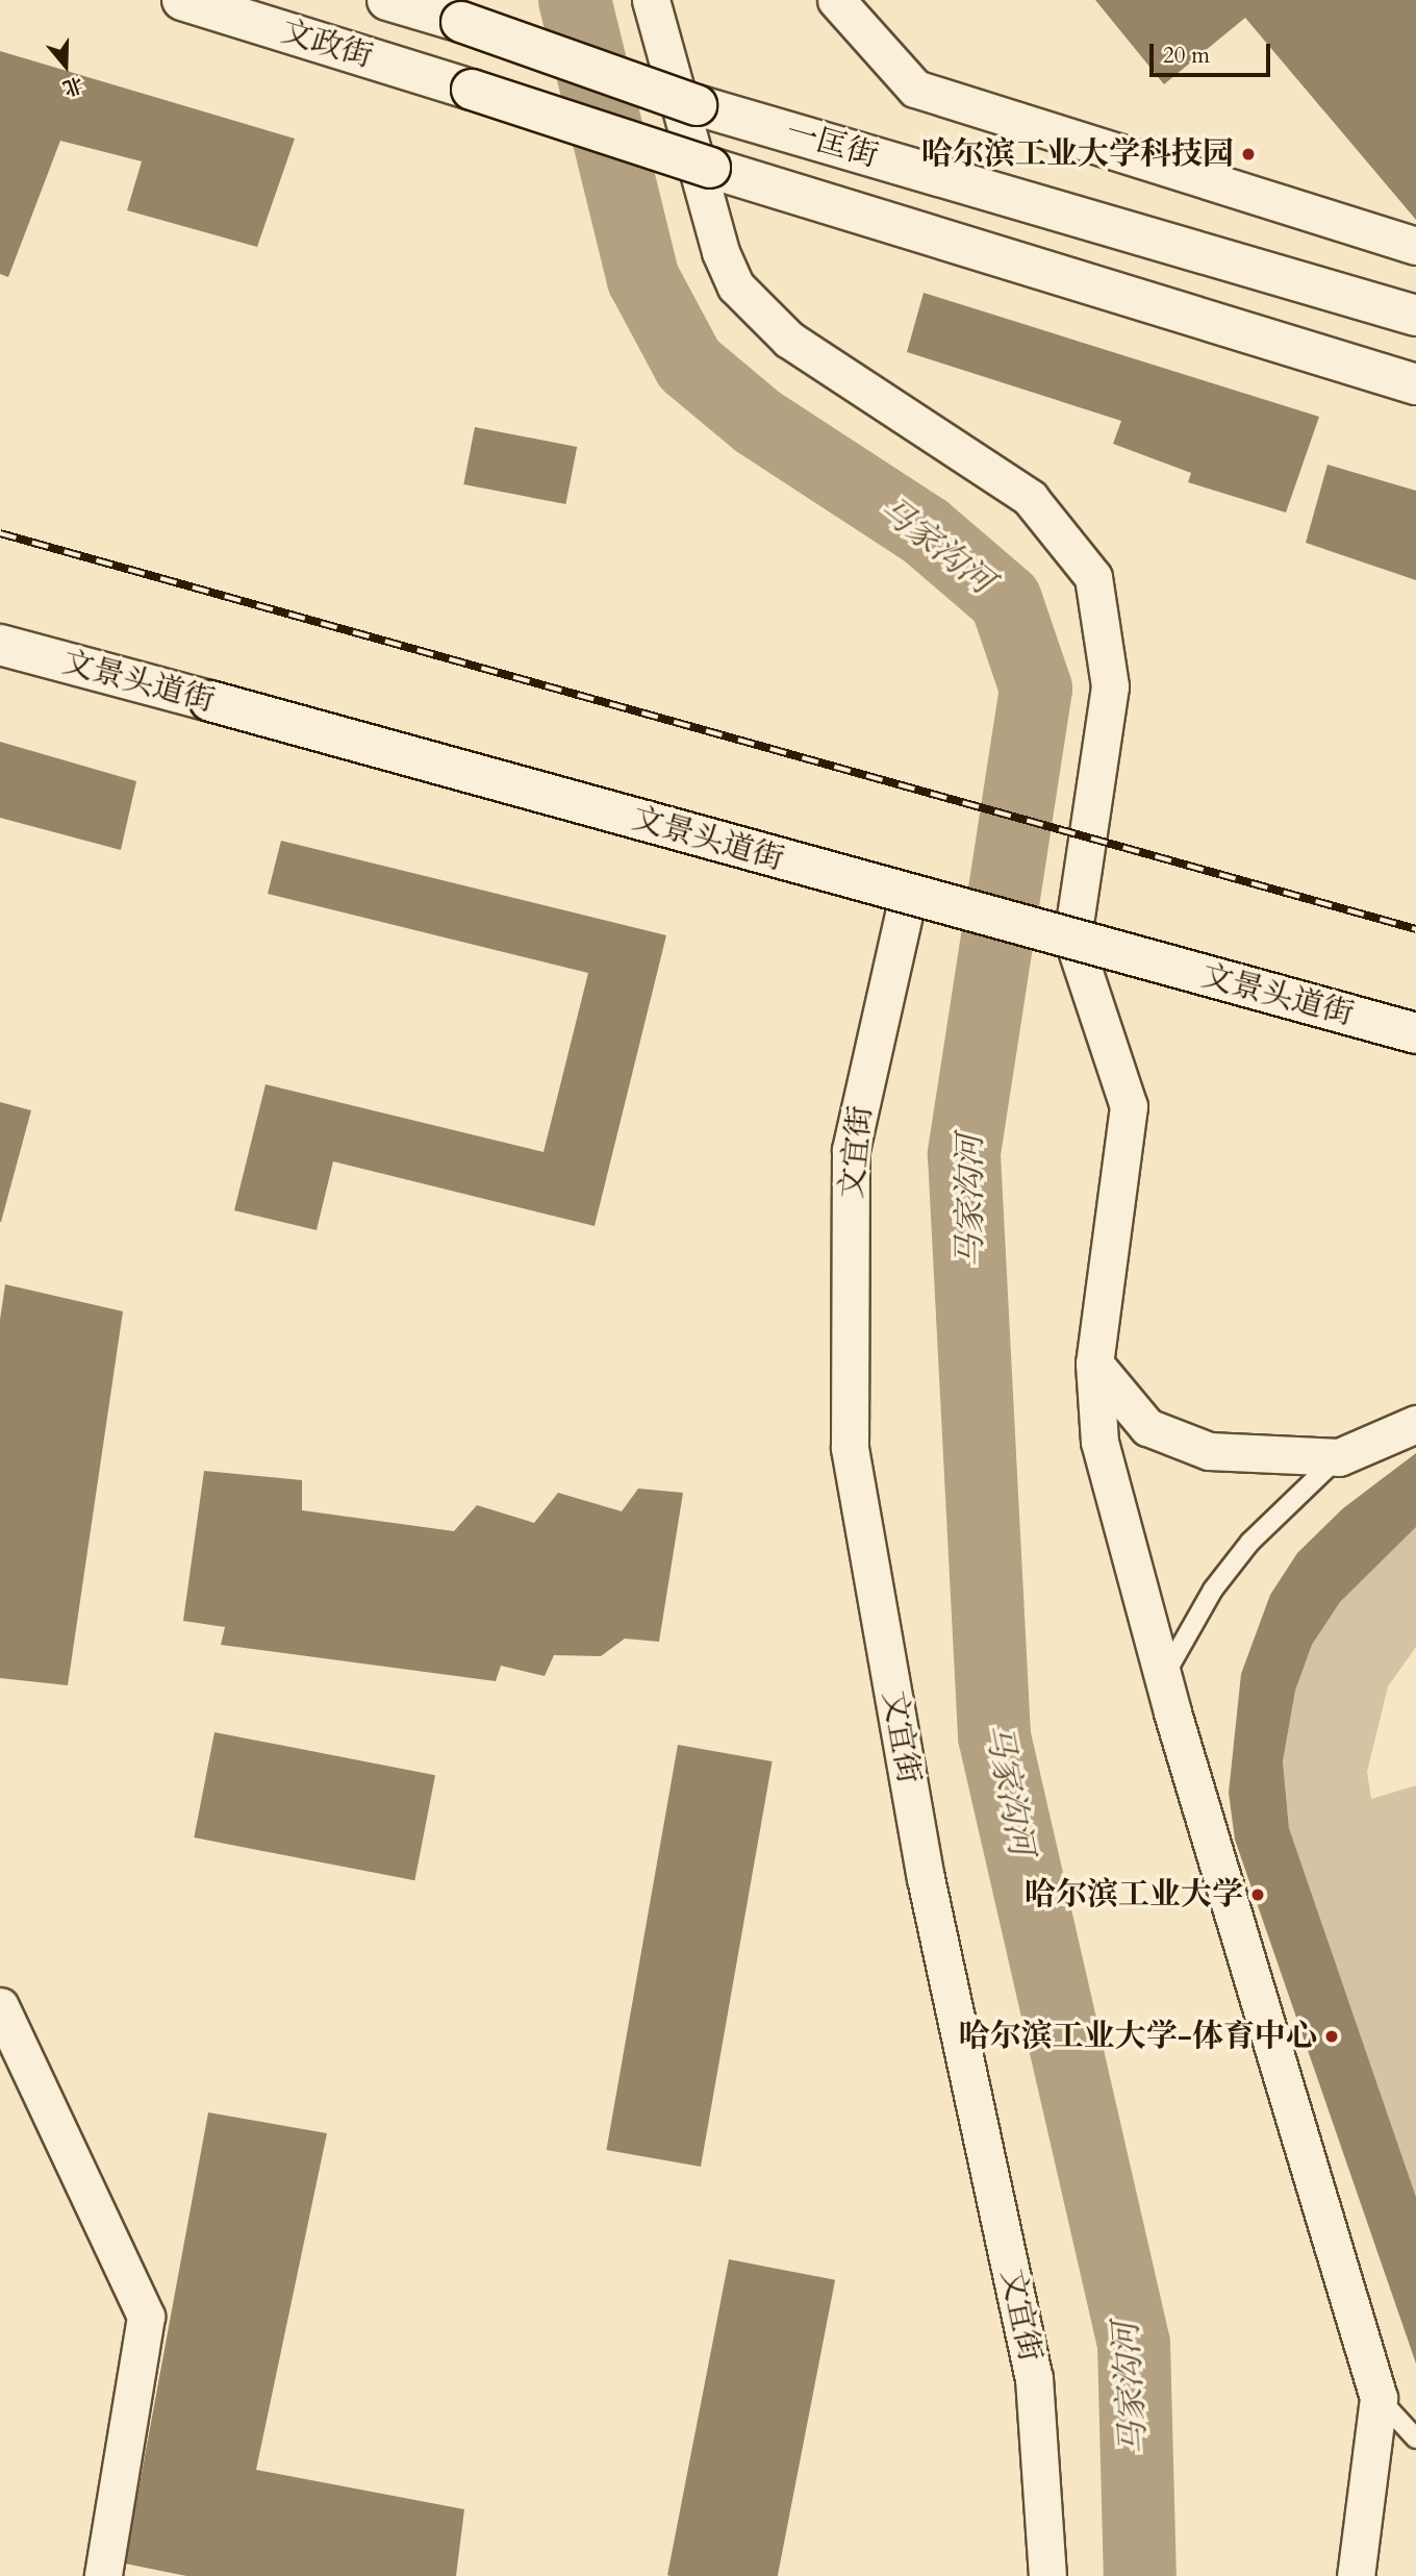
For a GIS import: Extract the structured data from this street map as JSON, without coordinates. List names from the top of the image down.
{
  "streets": {
    "main road": ["文政街", "一匡街", "文景头道街"],
    "street": ["文宜街"]
  },
  "crossings": [
    ["文政街", "一匡街"],
    ["文景头道街", "文宜街"]
  ],
  "water": ["马家沟河"],
  "places": ["哈尔滨工业大学科技园", "哈尔滨工业大学", "哈尔滨工业大学-体育中心"],
  "scale_bar": "20 m",
  "north": "bottom"
}
